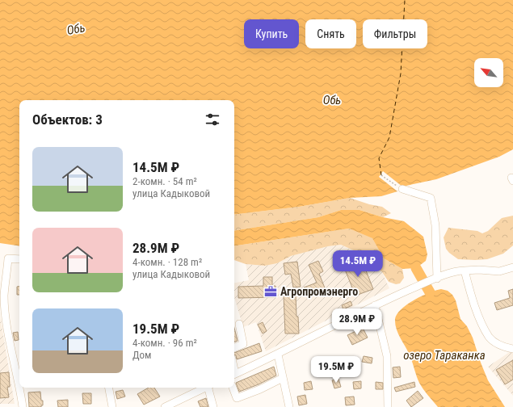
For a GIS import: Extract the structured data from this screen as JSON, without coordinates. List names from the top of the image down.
{
  "water": ["Обь", "озеро Тараканка"],
  "places": {
    "office": ["Агропромэнерго"]
  },
  "north": "top left",
  "page": {
    "chip": ["Купить", "Снять", "Фильтры"],
    "heading": "Объектов: 3",
    "list": [
      {
        "name": "14.5M ₽",
        "note": "2-комн. · 54 m² · улица Кадыковой"
      },
      {
        "name": "28.9M ₽",
        "note": "4-комн. · 128 m² · улица Кадыковой"
      },
      {
        "name": "19.5M ₽",
        "note": "4-комн. · 96 m² · Дом"
      }
    ],
    "price": ["14.5M ₽", "28.9M ₽", "19.5M ₽"]
  }
}
